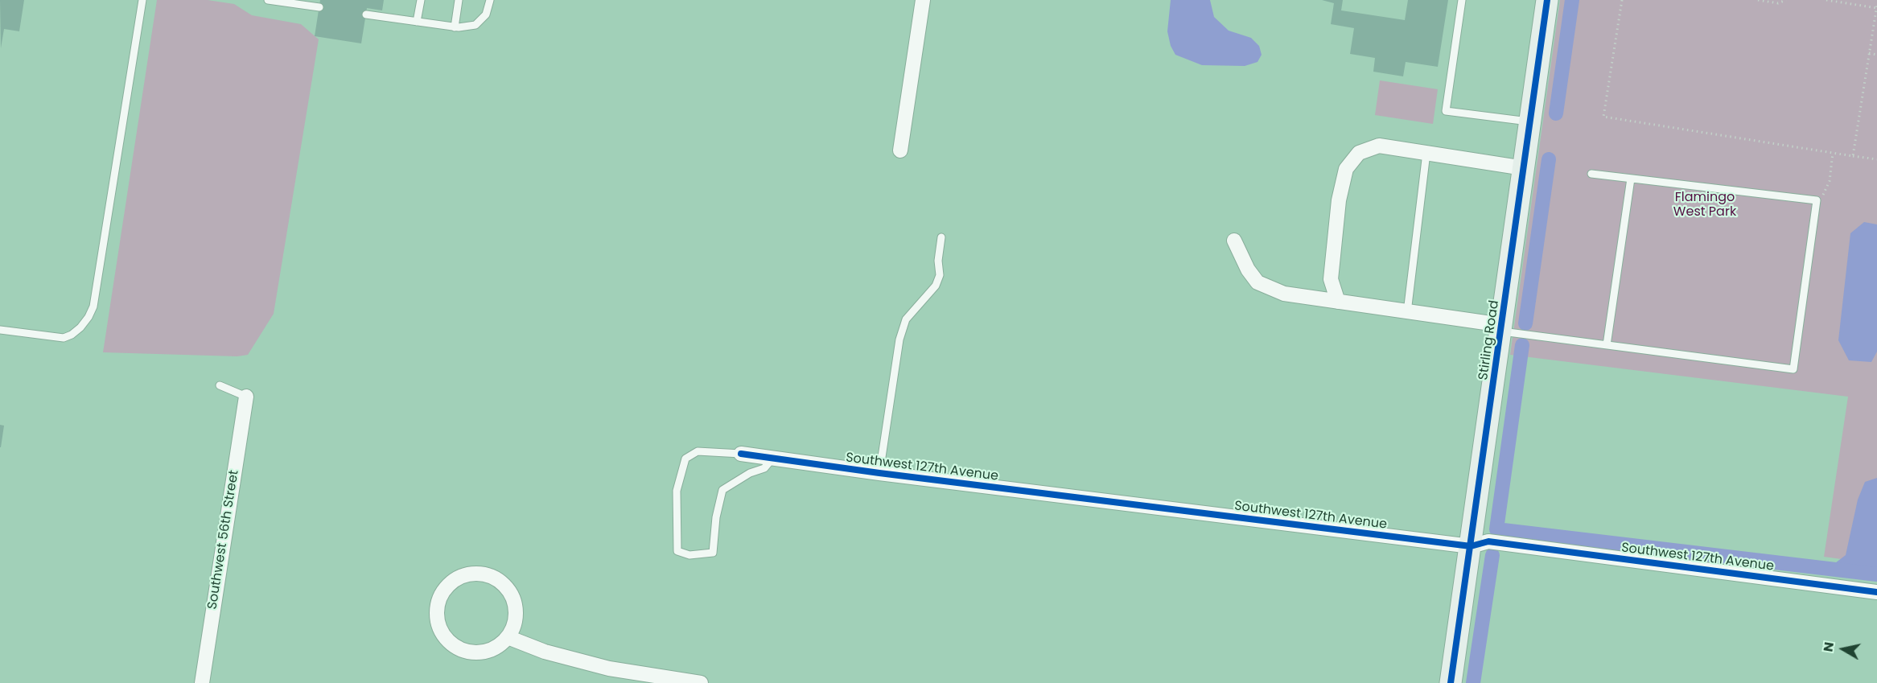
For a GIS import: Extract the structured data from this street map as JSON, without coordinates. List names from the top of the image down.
{
  "streets": {
    "street": ["Stirling Road", "Southwest 127th Avenue", "Southwest 56th Street"]
  },
  "crossings": [
    ["Stirling Road", "Southwest 127th Avenue"]
  ],
  "parks": ["Flamingo West Park"],
  "north": "left"
}
